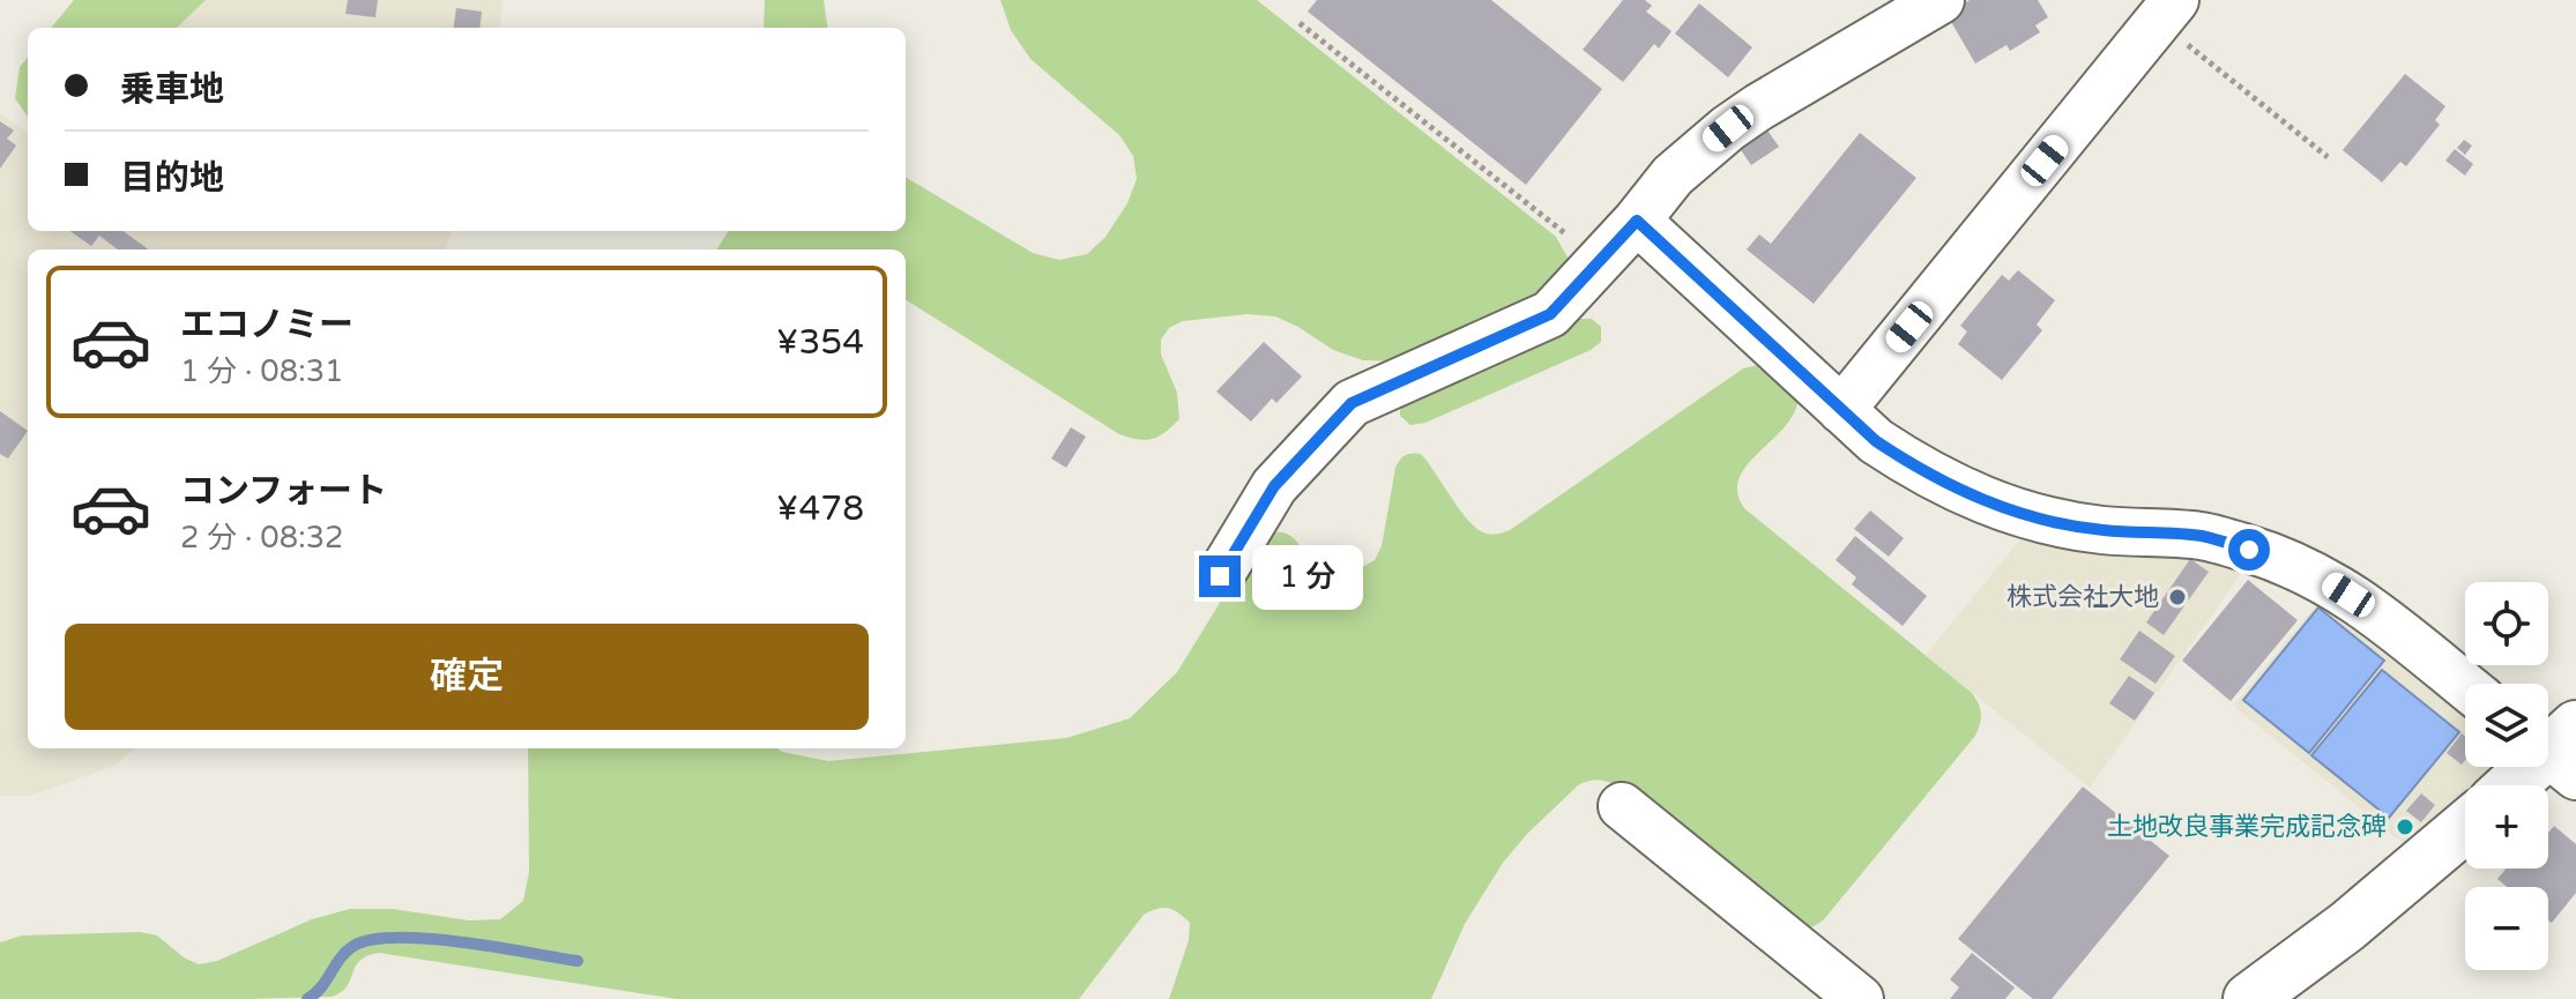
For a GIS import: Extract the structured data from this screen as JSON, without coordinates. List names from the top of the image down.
{
  "places": ["株式会社大地", "土地改良事業完成記念碑"],
  "page": {
    "banner": ["乗車地", "目的地"],
    "list": [
      {
        "name": "エコノミー",
        "note": "1 分 · 08:31",
        "value": "¥354"
      },
      {
        "name": "コンフォート",
        "note": "2 分 · 08:32",
        "value": "¥478"
      }
    ],
    "bubble": "1 分",
    "map_buttons": ["+", "−"],
    "buttons": "確定"
  }
}
